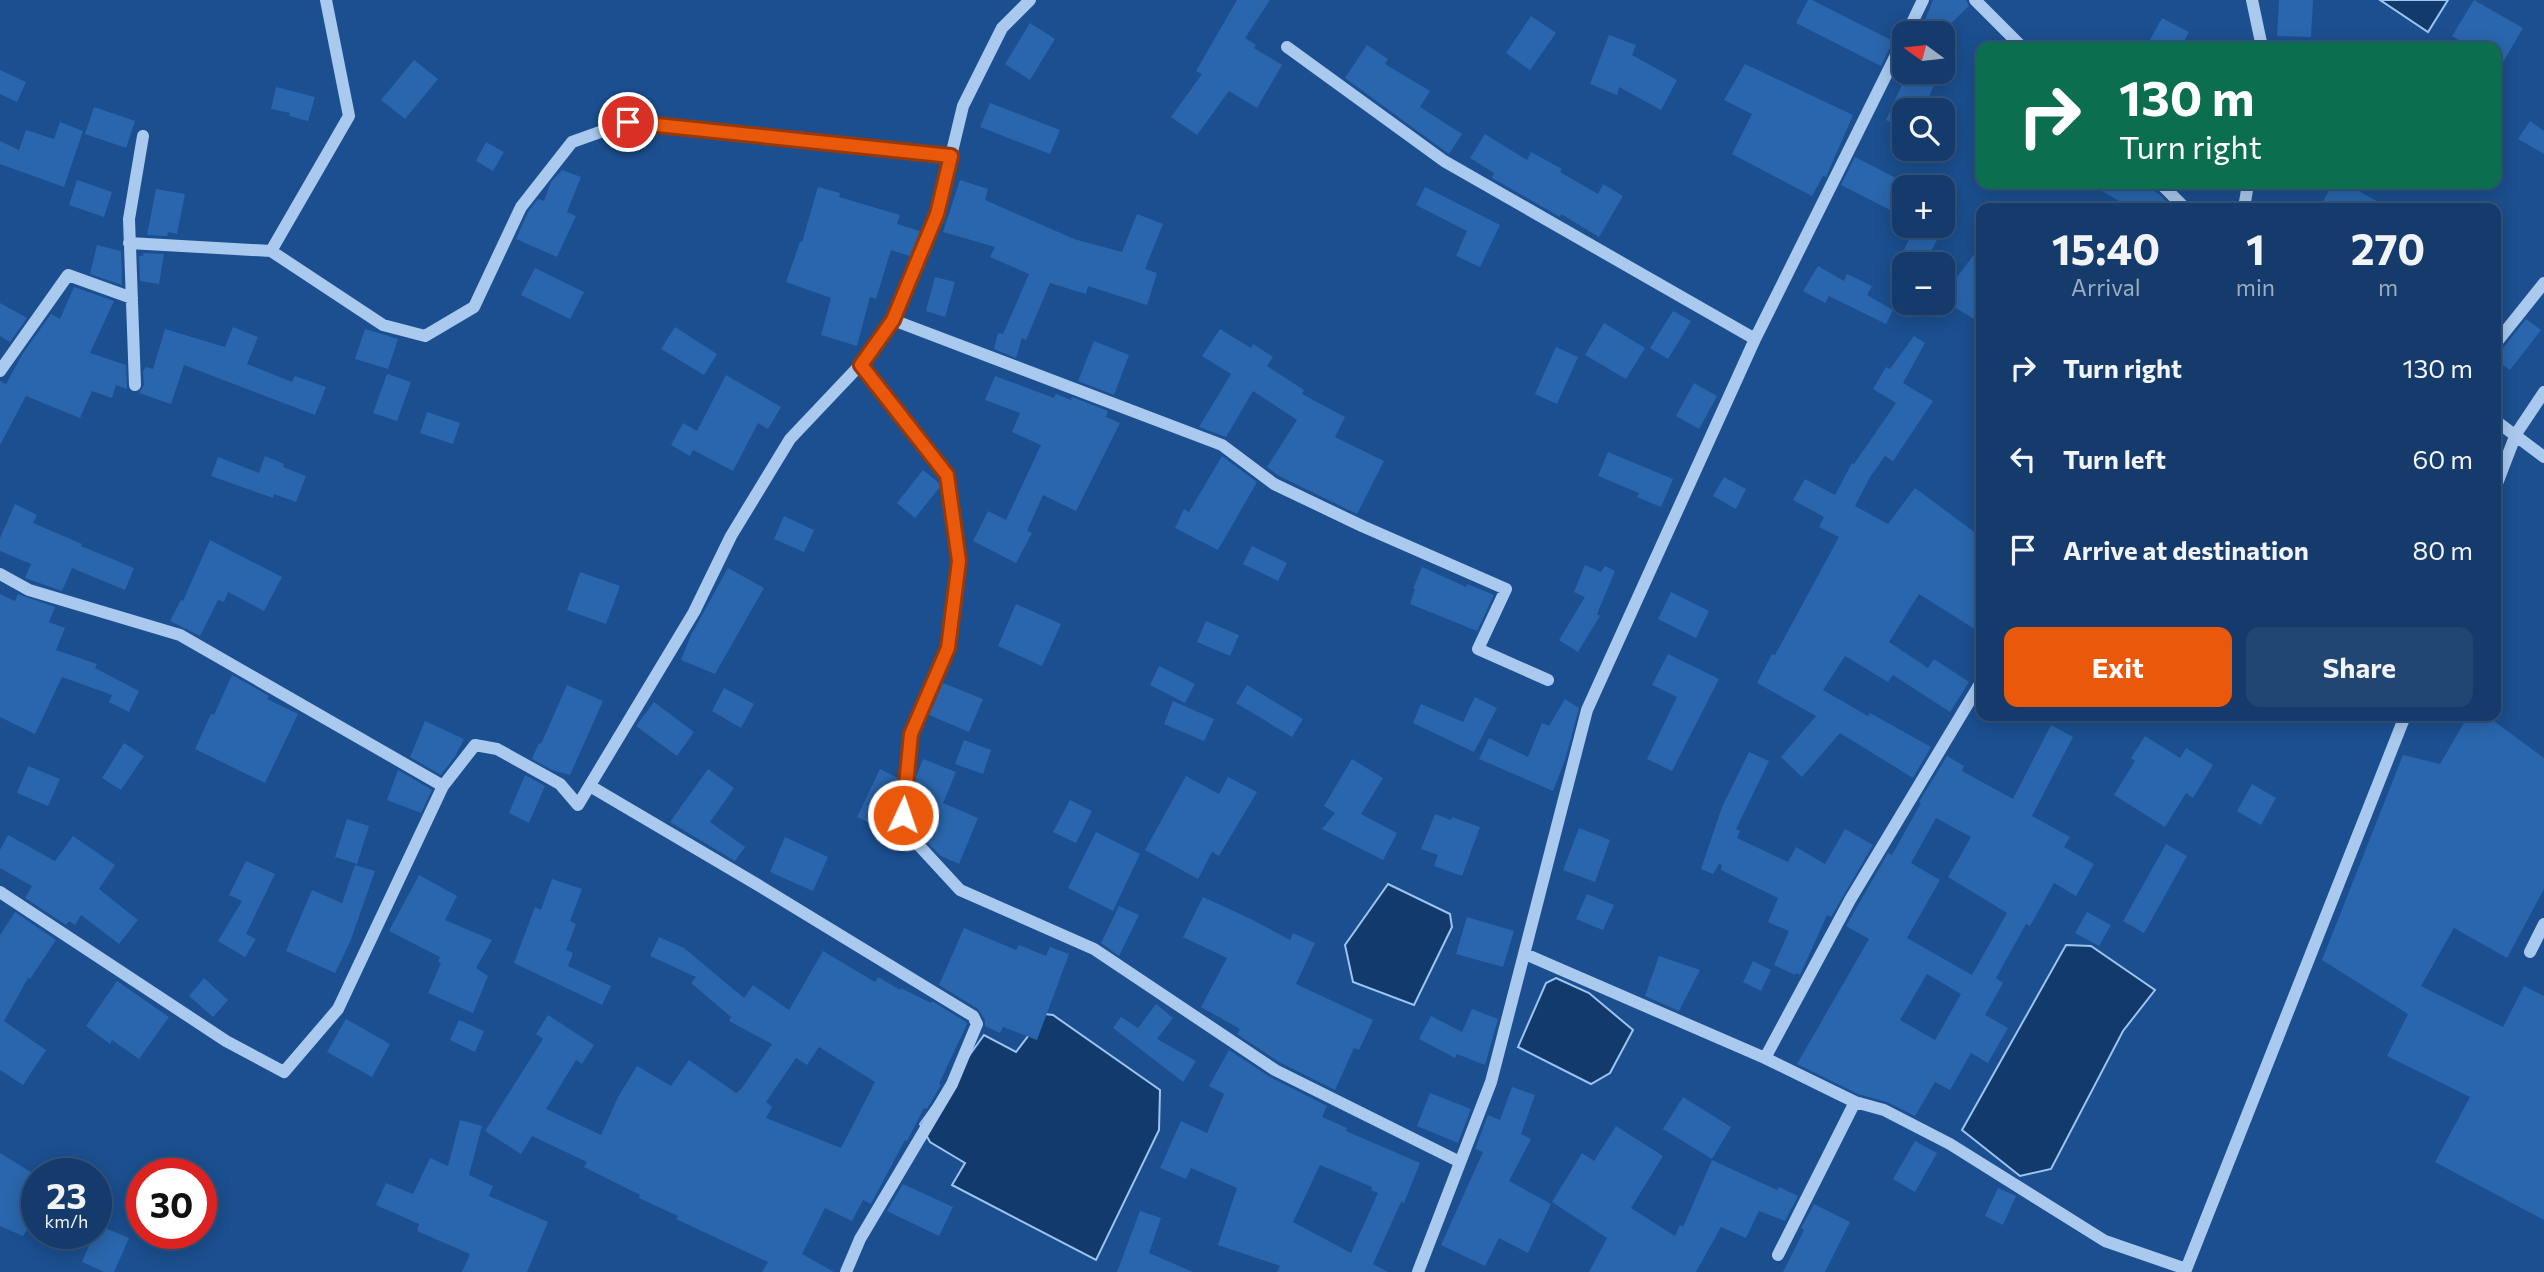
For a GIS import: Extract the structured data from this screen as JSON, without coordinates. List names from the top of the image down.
{
  "north": "left",
  "page": {
    "map_buttons": ["+", "−"],
    "turn": ["130 m", "Turn right"],
    "eta": [
      "15:40",
      "Arrival",
      "1",
      "min",
      "270",
      "m"
    ],
    "list": [
      {
        "name": "Turn right",
        "value": "130 m"
      },
      {
        "name": "Turn left",
        "value": "60 m"
      },
      {
        "name": "Arrive at destination",
        "value": "80 m"
      }
    ],
    "buttons": ["Exit", "Share"],
    "speed": "23 km/h",
    "limit": "30"
  }
}
